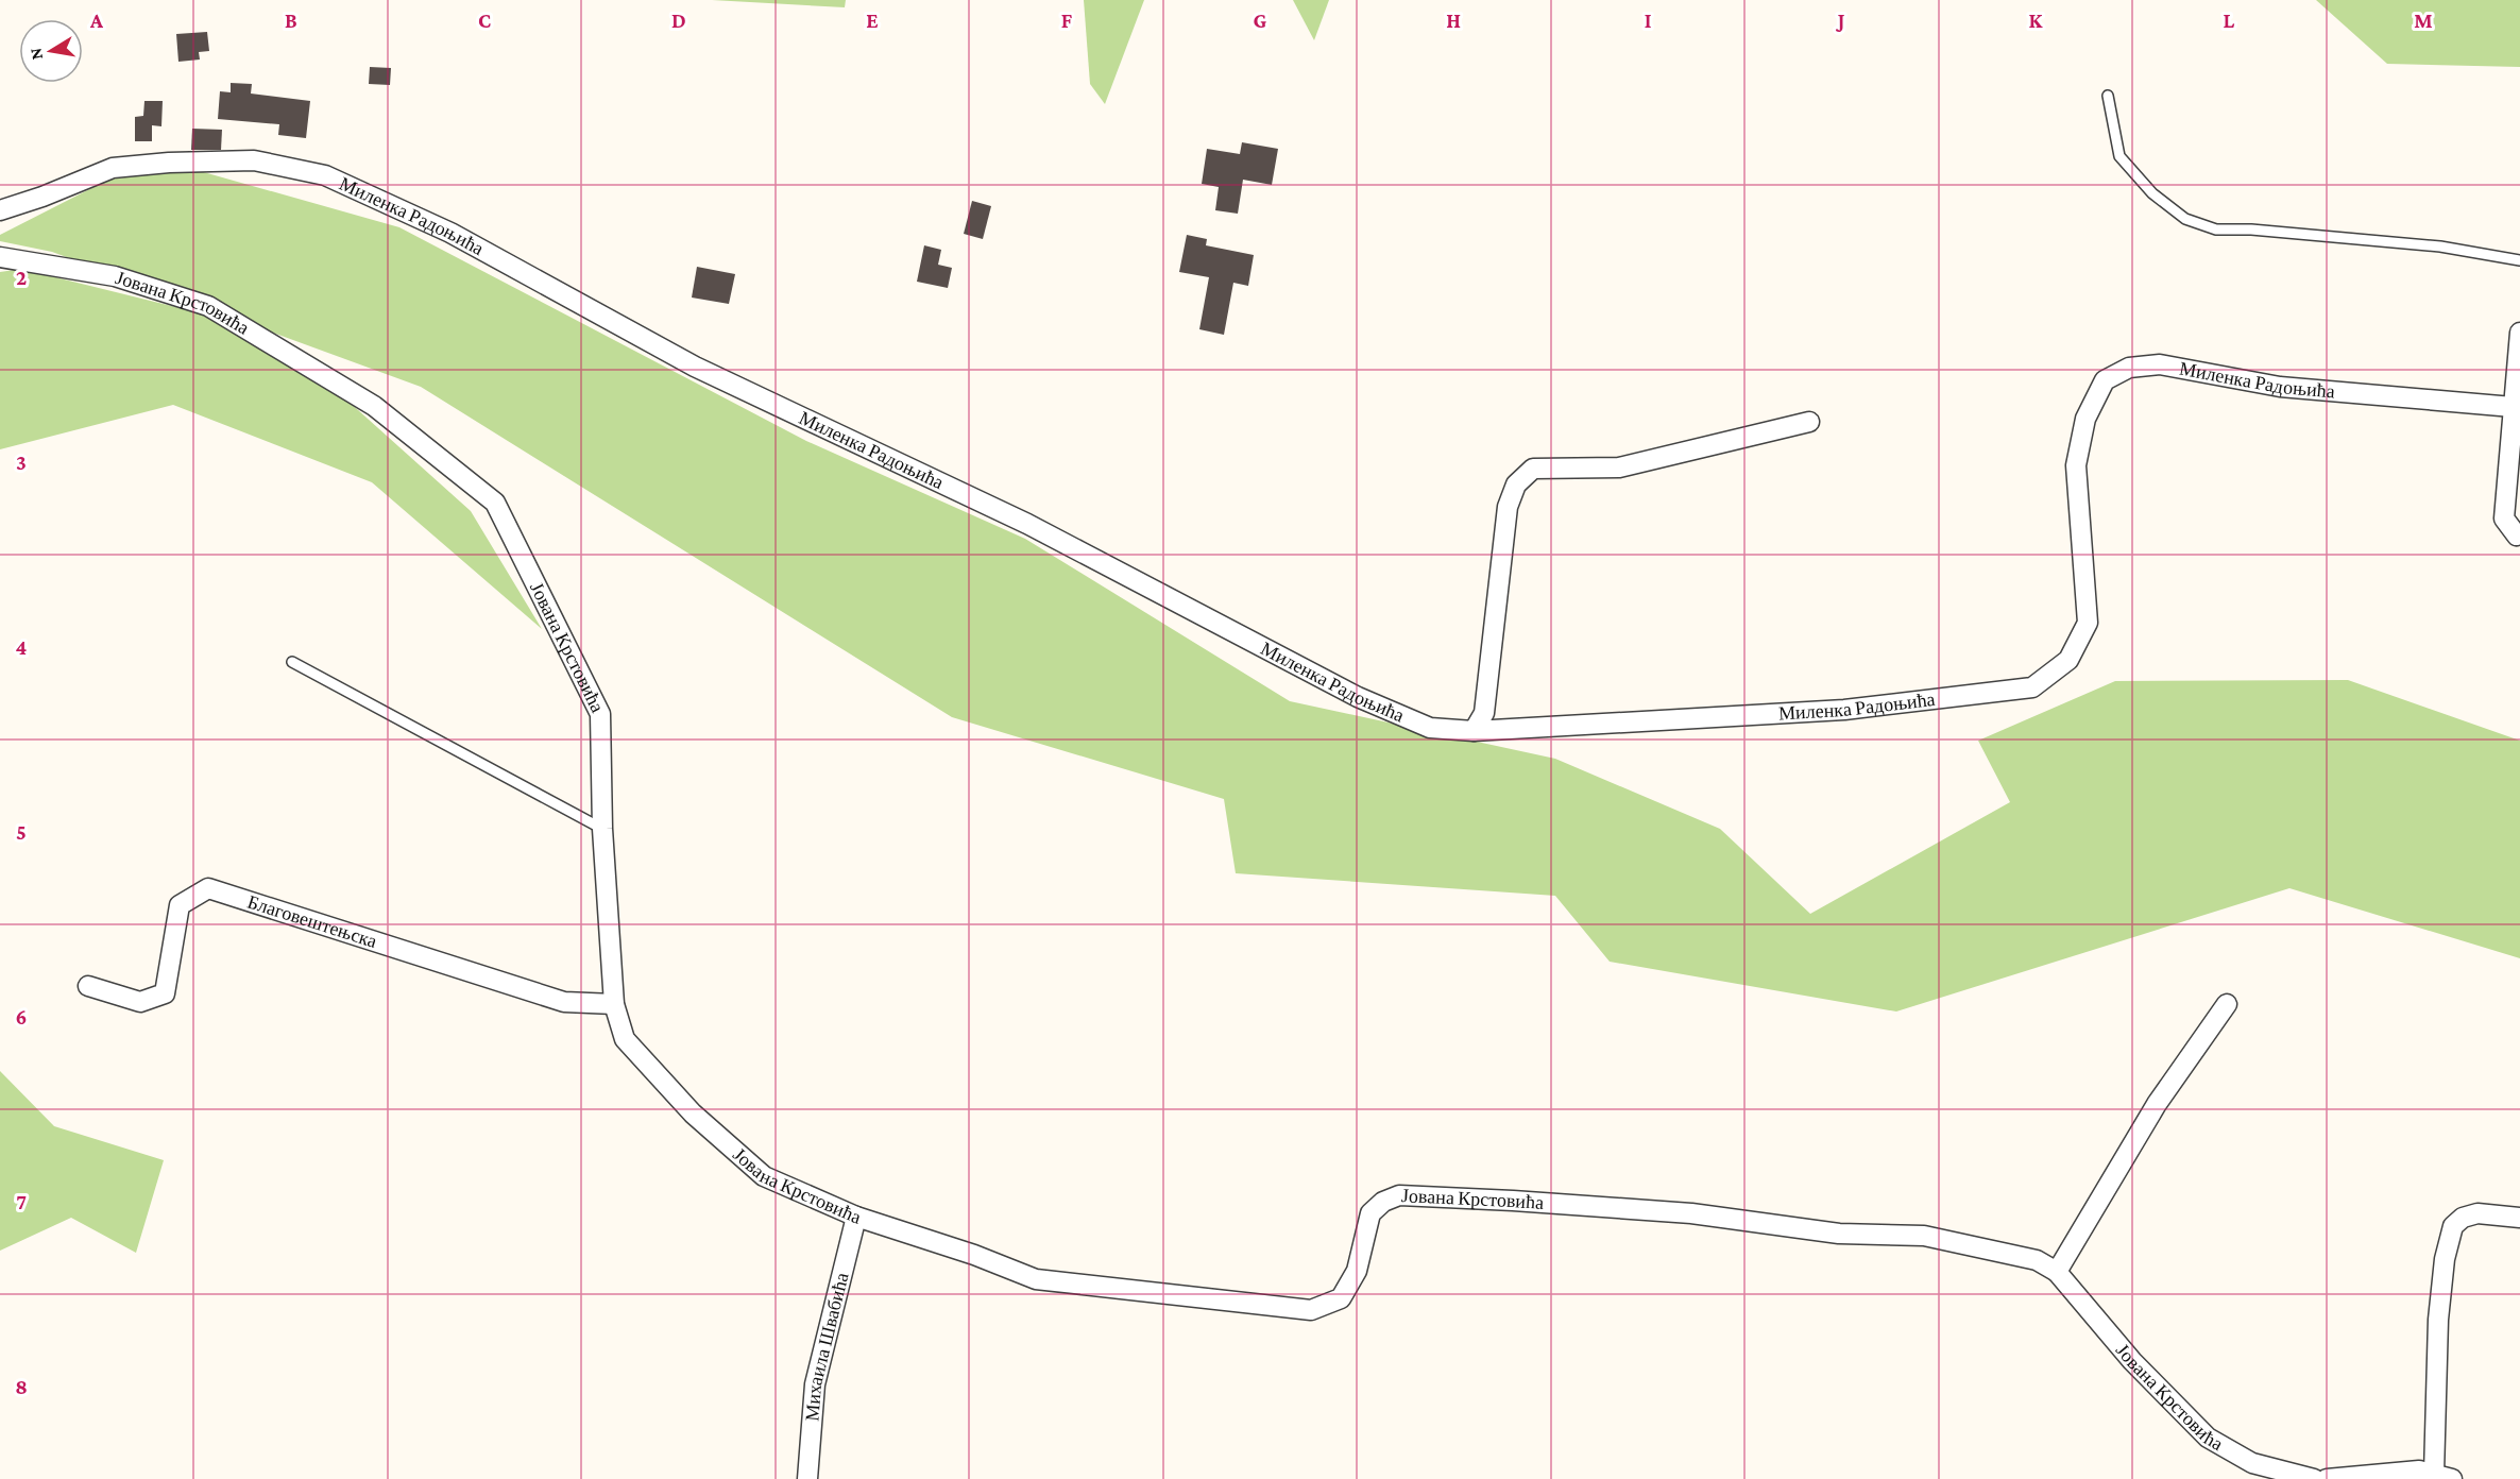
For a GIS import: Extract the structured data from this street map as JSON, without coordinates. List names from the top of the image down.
{
  "streets": {
    "street": [
      "Миленка Радоњића",
      "Јована Крстовића",
      "Благовештењска",
      "Михаила Швабића"
    ]
  },
  "crossings": [
    ["Јована Крстовића", "Благовештењска"],
    ["Јована Крстовића", "Михаила Швабића"]
  ],
  "north": "left",
  "grid": {
    "columns": [
      "A",
      "B",
      "C",
      "D",
      "E",
      "F",
      "G",
      "H",
      "I",
      "J",
      "K",
      "L",
      "M"
    ],
    "rows": [
      "2",
      "3",
      "4",
      "5",
      "6",
      "7",
      "8"
    ]
  }
}
